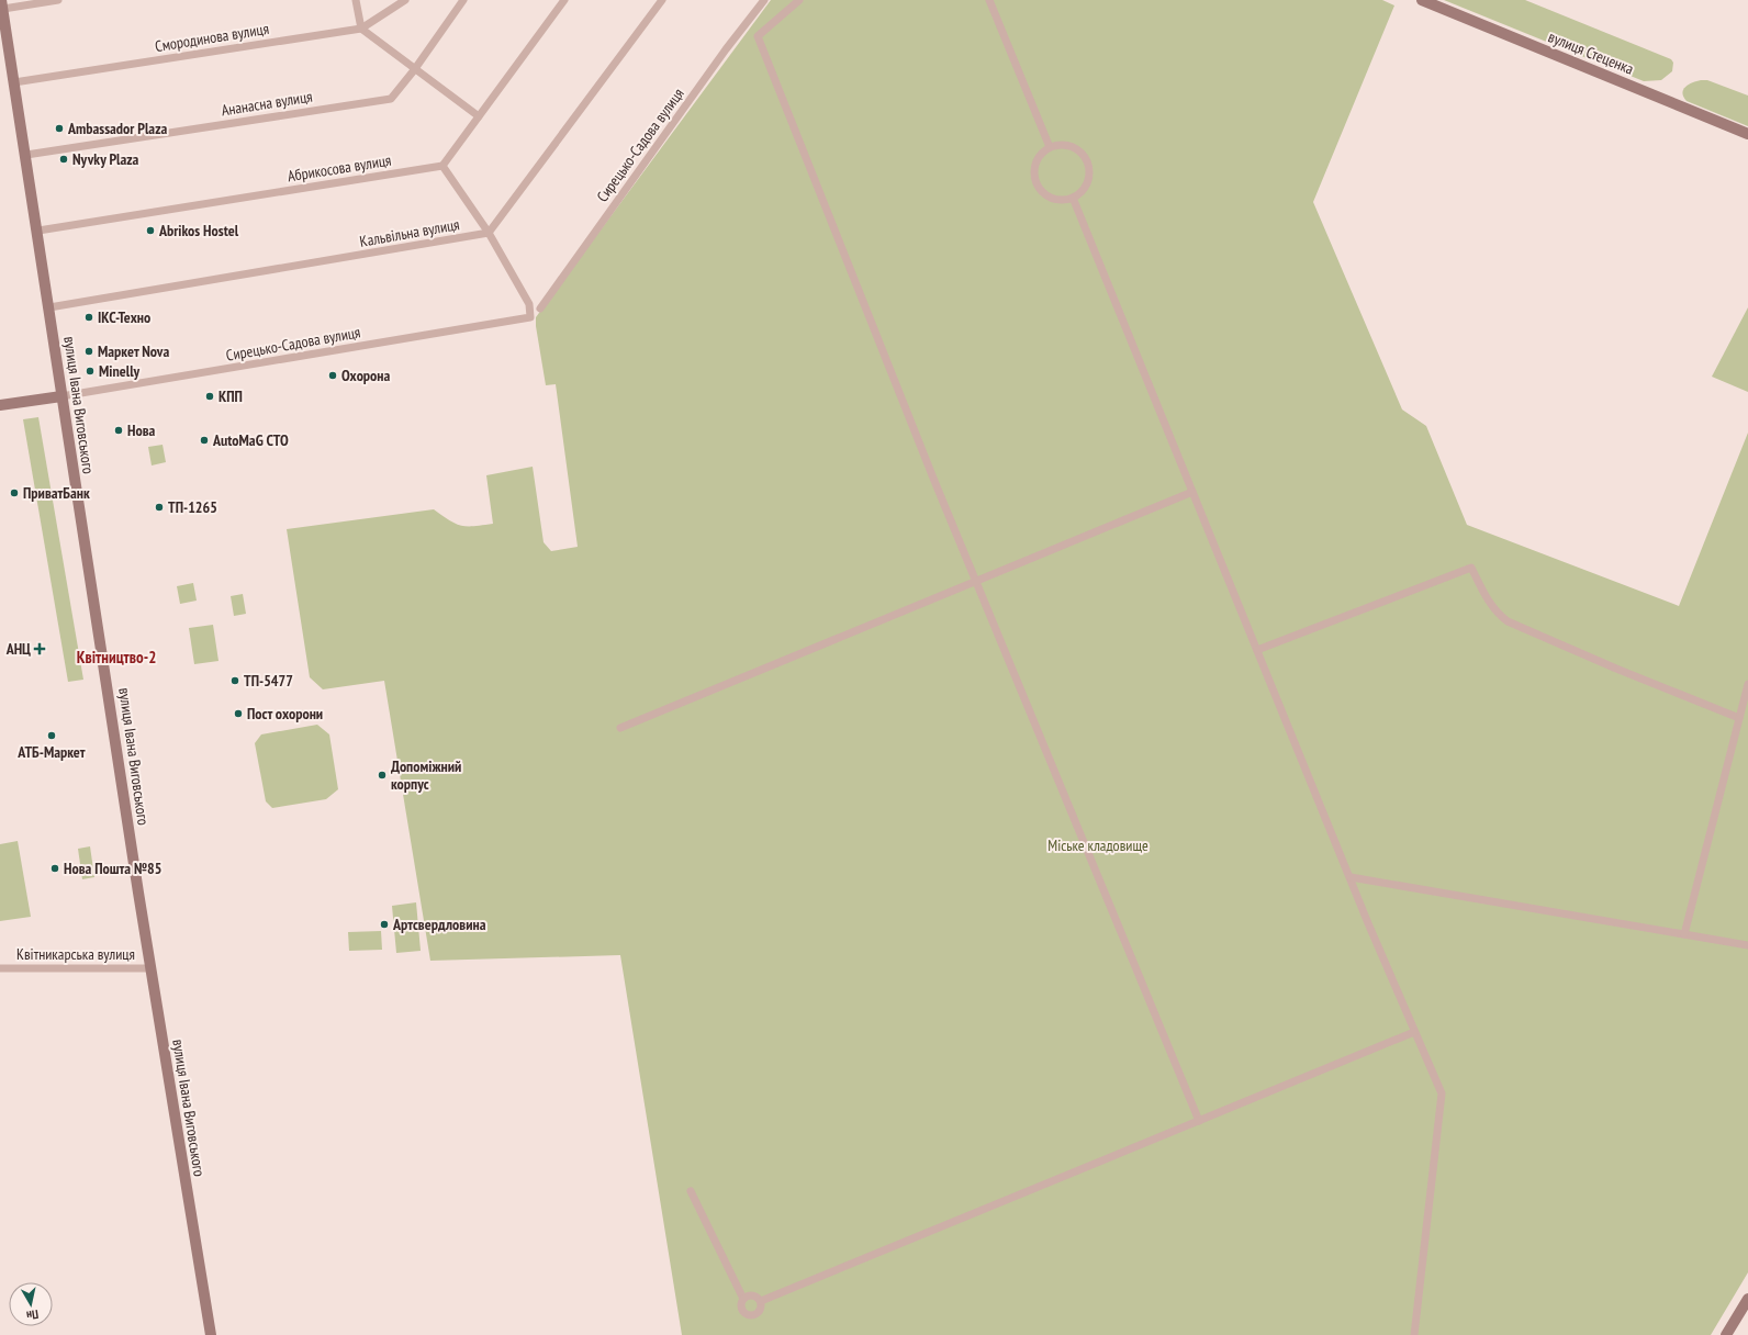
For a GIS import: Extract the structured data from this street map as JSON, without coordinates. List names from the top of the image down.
{
  "streets": {
    "main road": ["вулиця Стеценка", "вулиця Івана Виговського"],
    "street": [
      "Смородинова вулиця",
      "Ананасна вулиця",
      "Сирецько-Садова вулиця",
      "Абрикосова вулиця",
      "Кальвільна вулиця",
      "Квітникарська вулиця"
    ]
  },
  "crossings": [
    ["Смородинова вулиця", "вулиця Івана Виговського"],
    ["Ананасна вулиця", "вулиця Івана Виговського"],
    ["Сирецько-Садова вулиця", "Кальвільна вулиця"],
    ["Сирецько-Садова вулиця", "вулиця Івана Виговського"],
    ["Абрикосова вулиця", "вулиця Івана Виговського"],
    ["Кальвільна вулиця", "вулиця Івана Виговського"],
    ["вулиця Івана Виговського", "Квітникарська вулиця"]
  ],
  "districts": ["Квітництво-2"],
  "parks": ["Міське кладовище"],
  "places": {
    "other": [
      "Ambassador Plaza",
      "Nyvky Plaza",
      "Abrikos Hostel",
      "ІКС-Техно",
      "Маркет Nova",
      "Minelly",
      "Охорона",
      "КПП",
      "Нова",
      "AutoMaG СТО",
      "ПриватБанк",
      "ТП-1265",
      "ТП-5477",
      "Пост охорони",
      "АТБ-Маркет",
      "Допоміжний корпус",
      "Нова Пошта №85",
      "Артсвердловина"
    ],
    "health": ["АНЦ"]
  },
  "north": "bottom"
}
